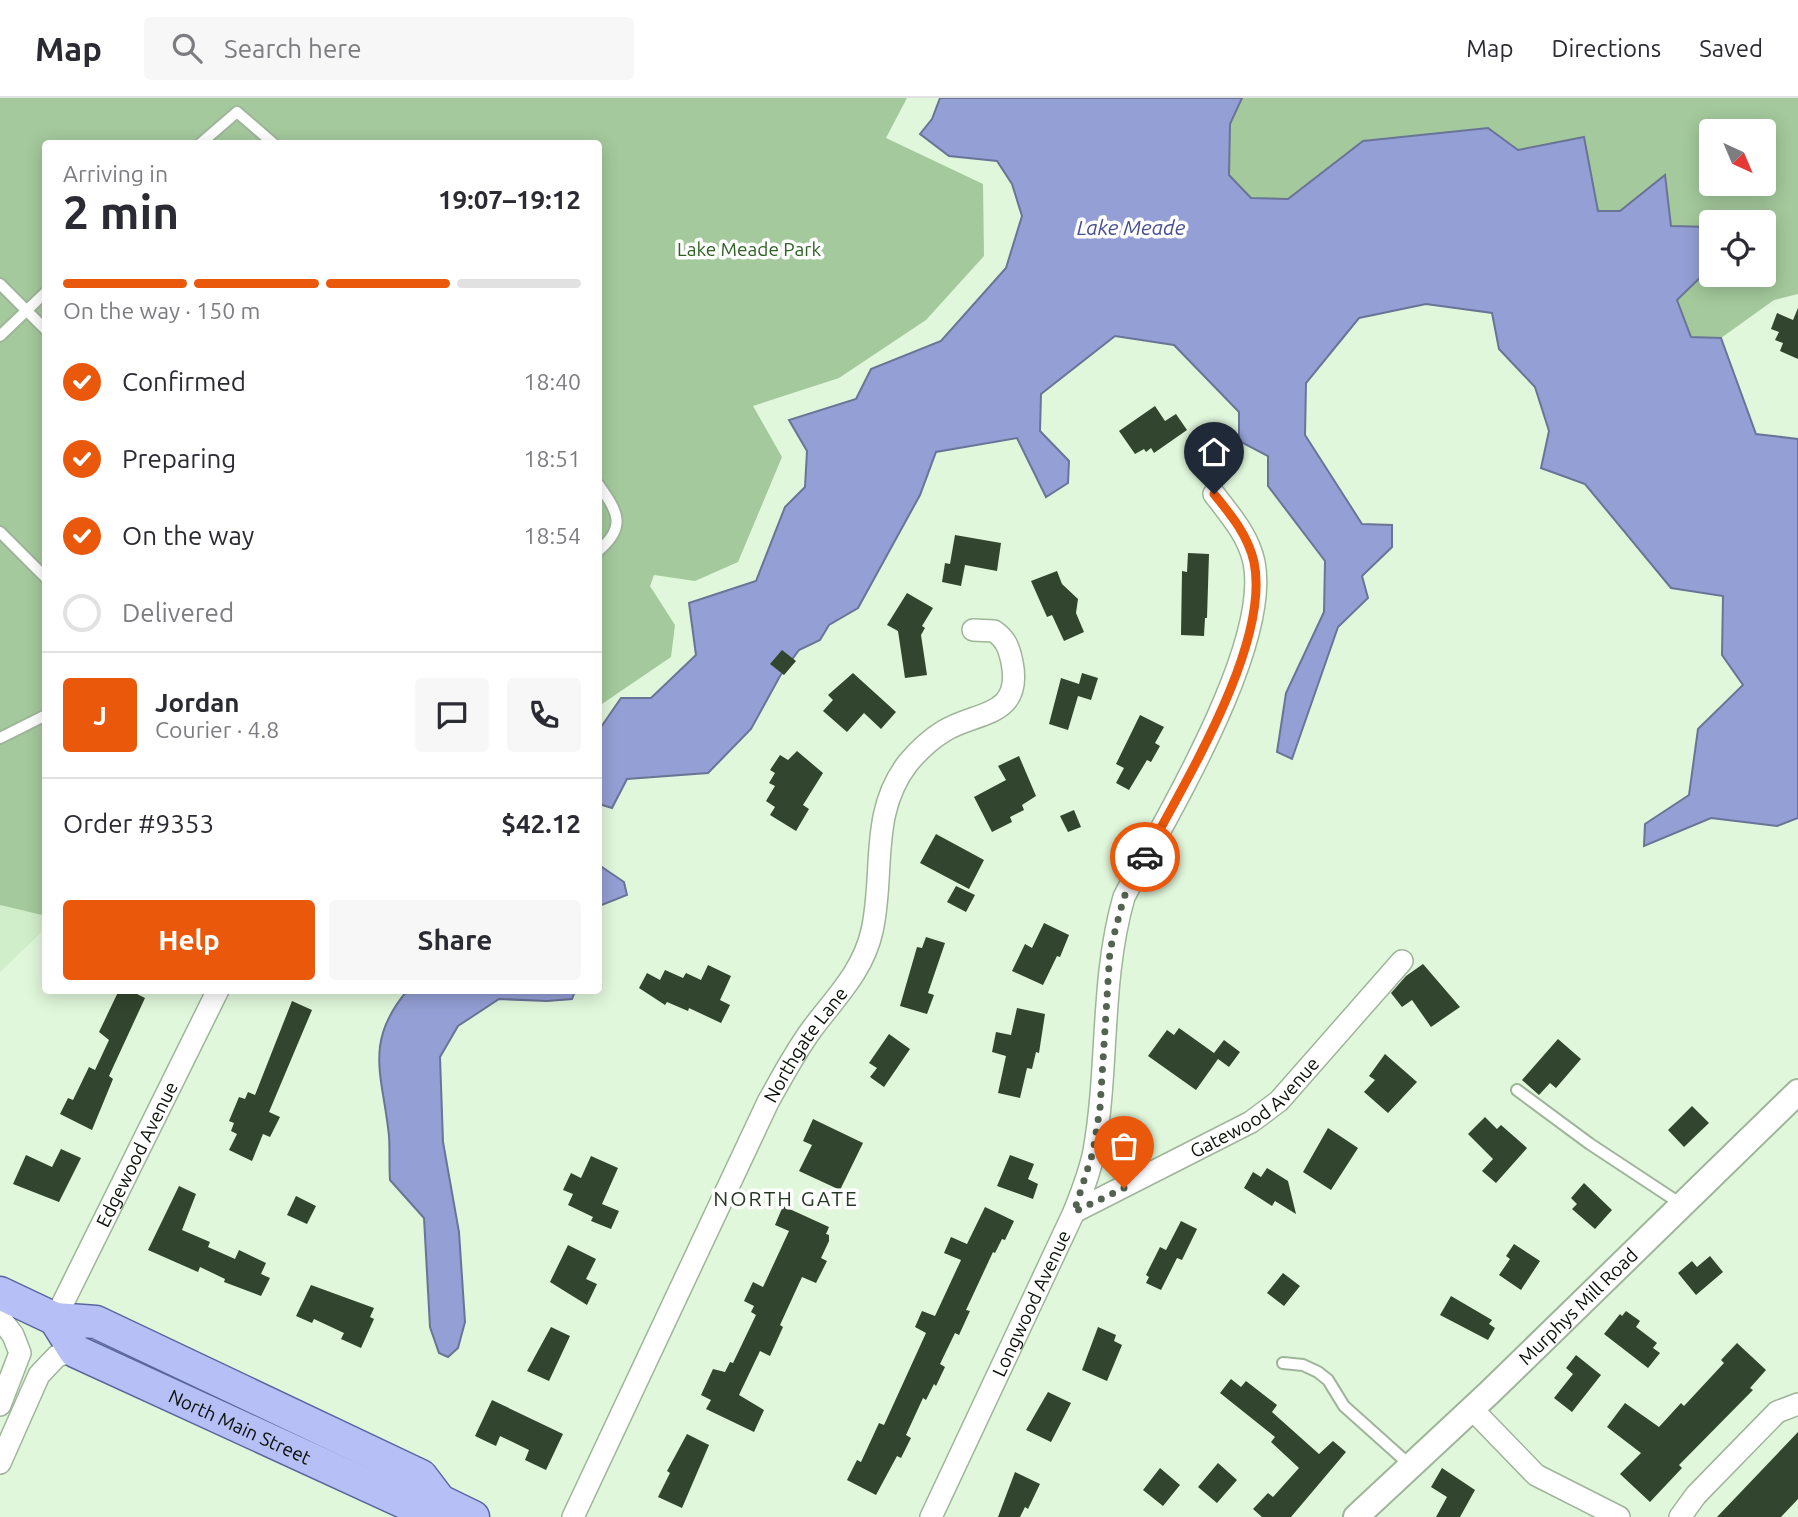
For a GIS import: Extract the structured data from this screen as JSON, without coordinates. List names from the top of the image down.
{
  "streets": {
    "main road": ["North Main Street"],
    "street": [
      "Northgate Lane",
      "Gatewood Avenue",
      "Edgewood Avenue",
      "Longwood Avenue",
      "Murphys Mill Road"
    ]
  },
  "crossings": [
    ["Gatewood Avenue", "Longwood Avenue"],
    ["Edgewood Avenue", "North Main Street"]
  ],
  "districts": ["NORTH GATE"],
  "water": ["Lake Meade"],
  "parks": ["Lake Meade Park"],
  "north": "bottom right",
  "page": {
    "header": "Map",
    "search": "Search here",
    "nav": ["Map", "Directions", "Saved"],
    "heading": ["2 min", "Arriving in", "19:07–19:12"],
    "panel": [
      "Jordan",
      "Courier · 4.8",
      "Order #9353",
      "$42.12"
    ],
    "bar": "On the way · 150 m",
    "list": [
      ["Confirmed", "18:40"],
      ["Preparing", "18:51"],
      ["On the way", "18:54"],
      "Delivered"
    ],
    "round": "J",
    "buttons": ["Help", "Share"]
  }
}
